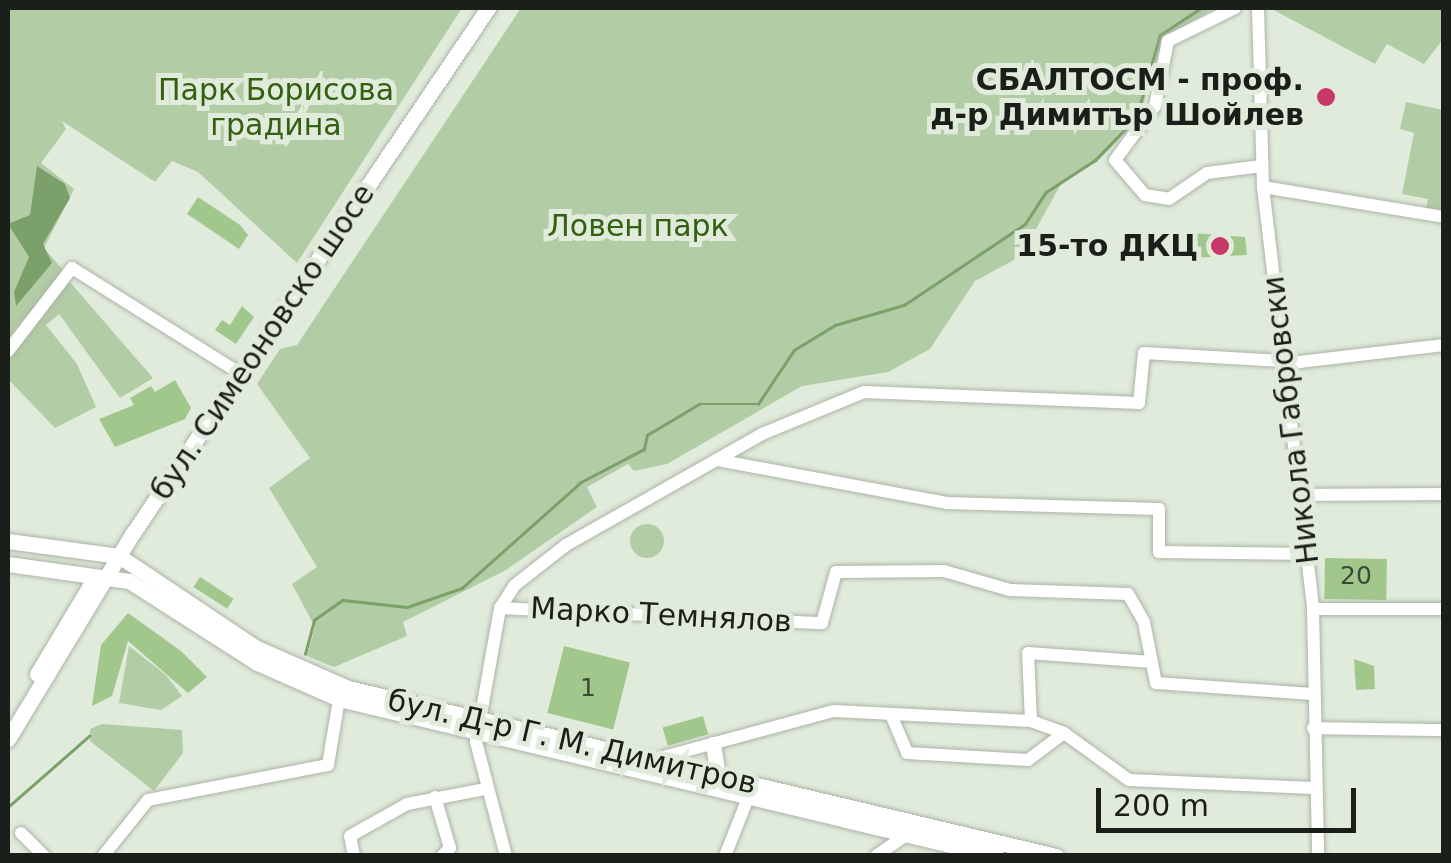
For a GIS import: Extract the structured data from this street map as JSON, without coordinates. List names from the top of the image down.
{
  "streets": {
    "main road": ["бул. Симеоновско шосе", "бул. Д-р Г. М. Димитров"],
    "street": ["Никола Габровски", "Марко Темнялов"]
  },
  "crossings": [
    ["бул. Симеоновско шосе", "бул. Д-р Г. М. Димитров"]
  ],
  "parks": ["Парк Борисова градина", "Ловен парк"],
  "places": ["СБАЛТОСМ - проф. д-р Димитър Шойлев", "15-то ДКЦ"],
  "house_numbers": ["20", "1"],
  "scale_bar": "200 m"
}
